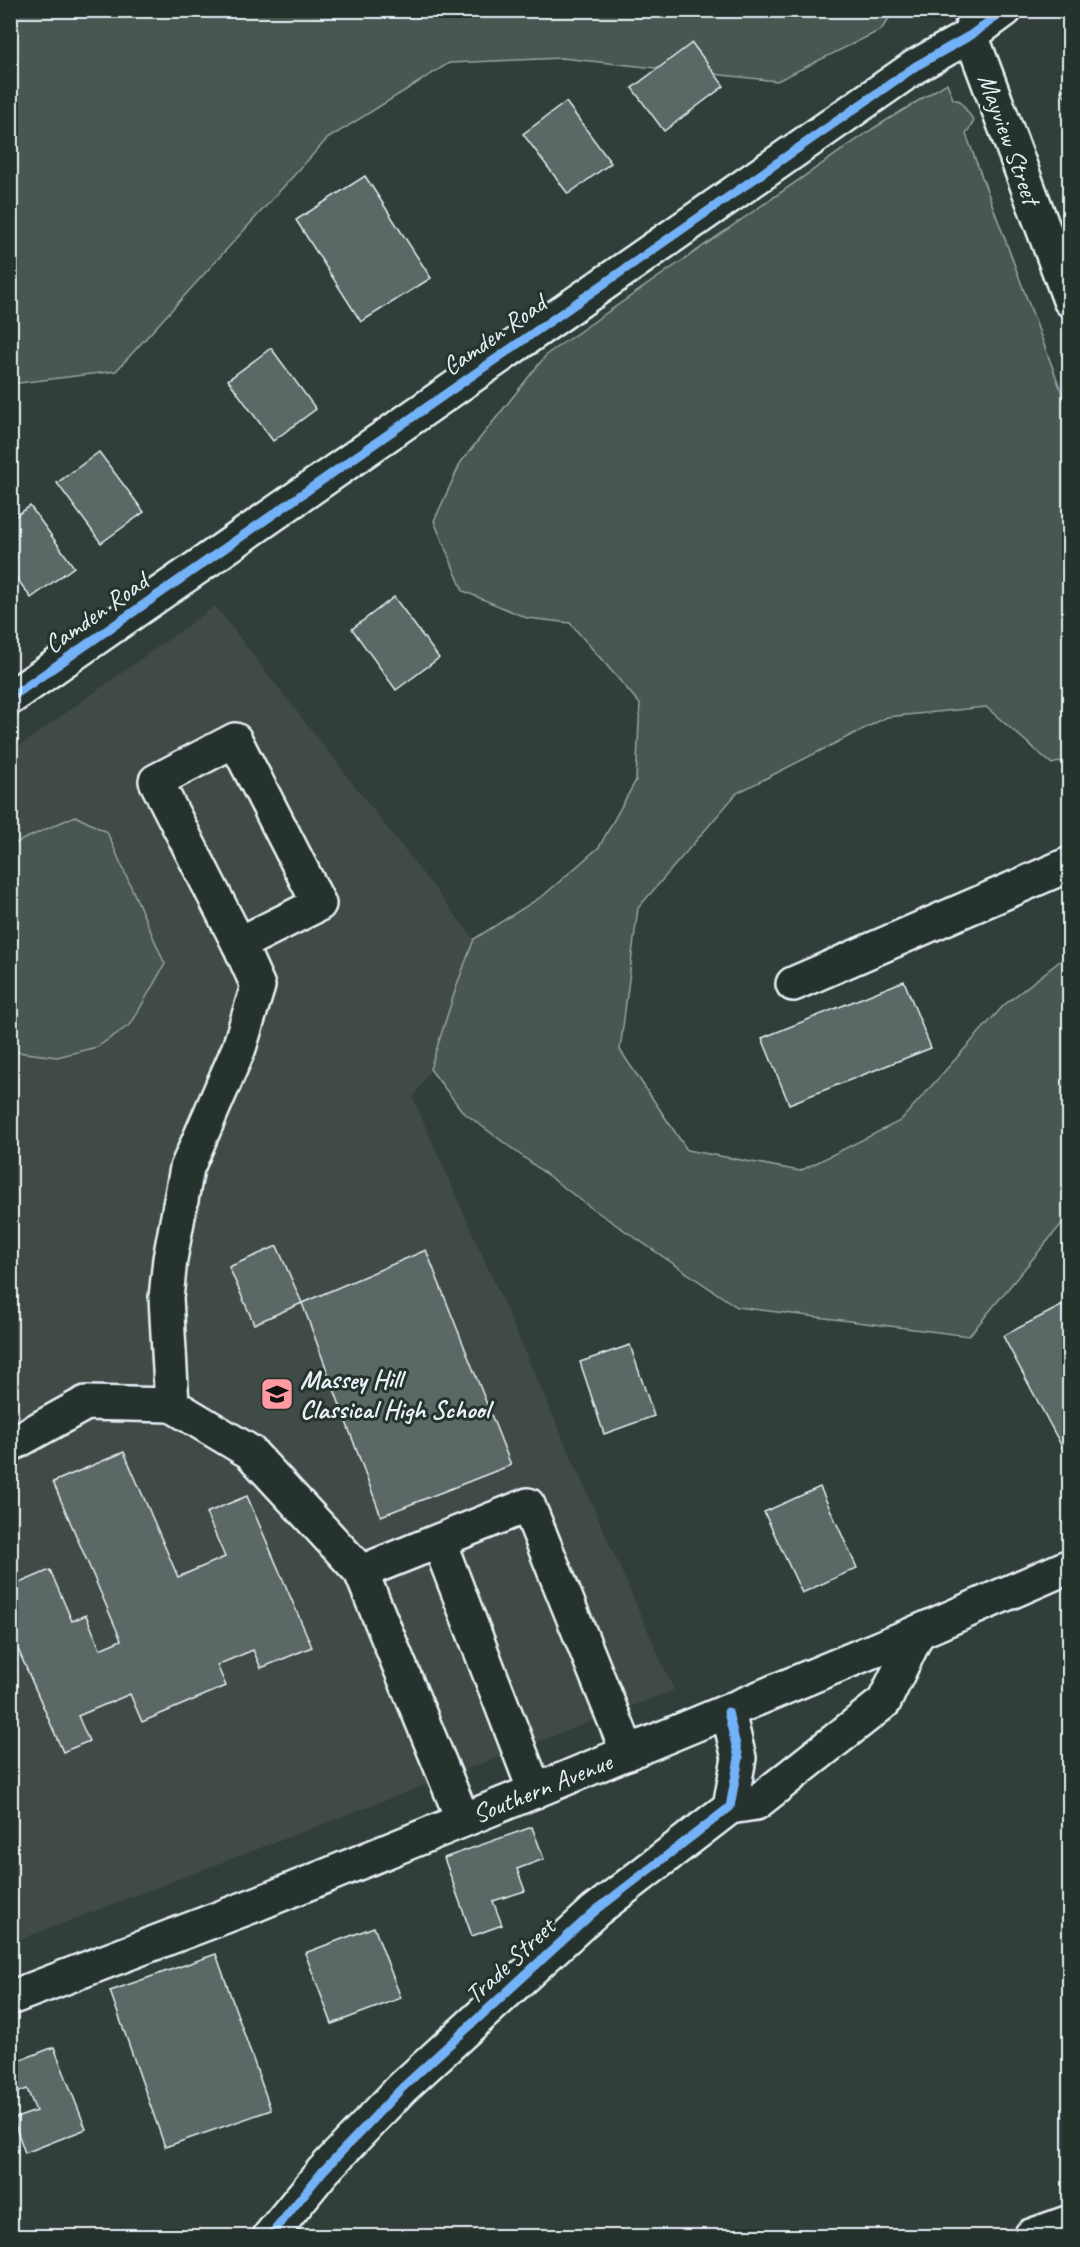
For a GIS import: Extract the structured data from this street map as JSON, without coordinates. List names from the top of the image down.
{
  "streets": {
    "street": [
      "Mayview Street",
      "Camden Road",
      "Southern Avenue",
      "Trade Street"
    ]
  },
  "crossings": [
    ["Mayview Street", "Camden Road"]
  ],
  "places": {
    "school or university": ["Massey Hill Classical High School"]
  }
}
